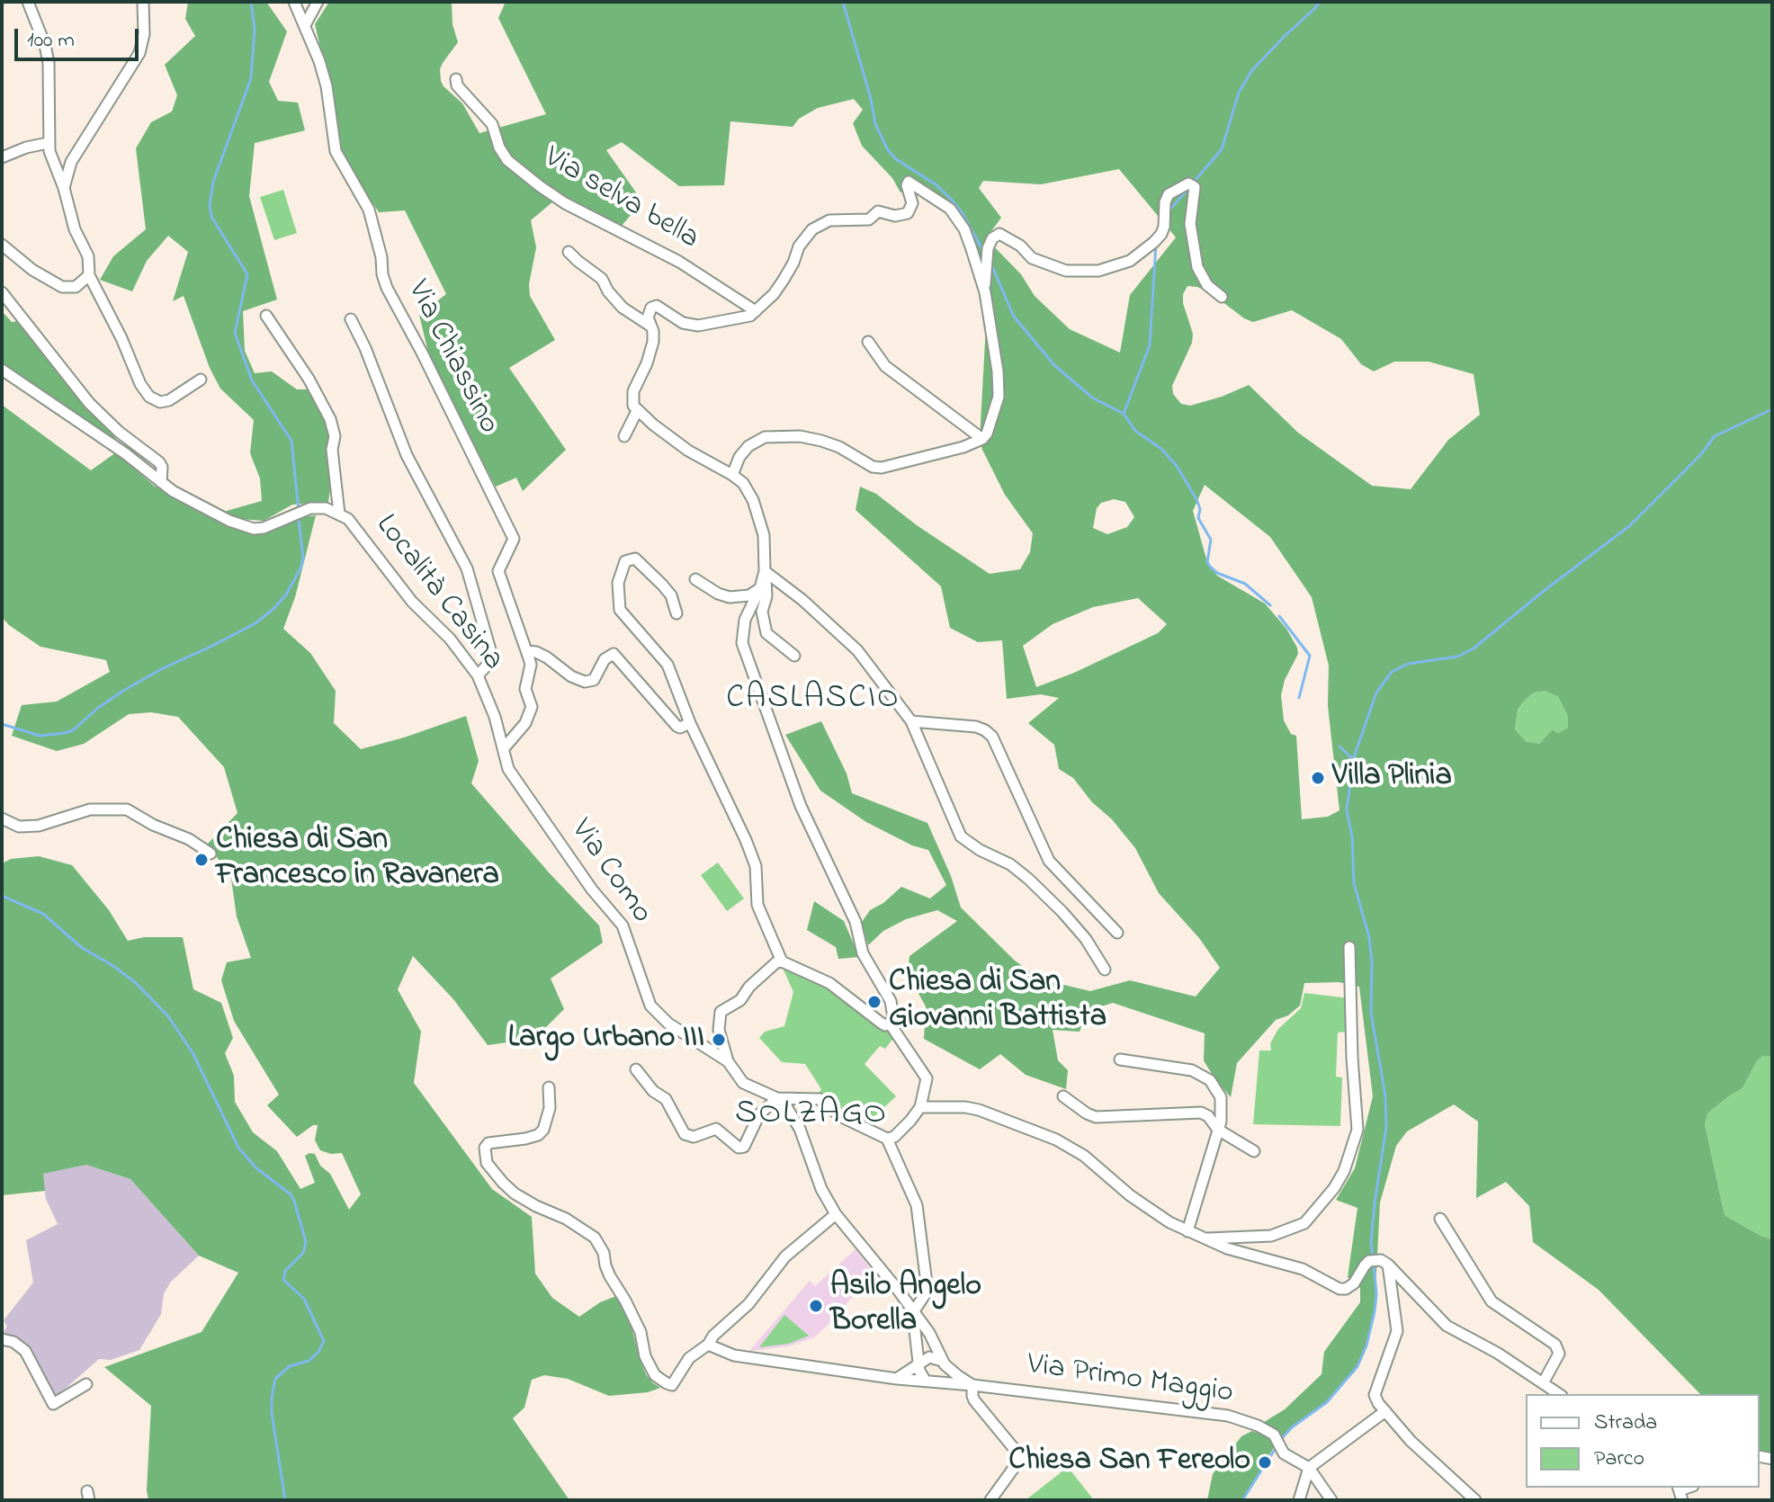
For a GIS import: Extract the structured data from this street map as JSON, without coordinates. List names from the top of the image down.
{
  "streets": {
    "street": [
      "Via selva bella",
      "Via Chiassino",
      "Località Casina",
      "Via Como",
      "Via Primo Maggio"
    ]
  },
  "crossings": [
    ["Via Chiassino", "Località Casina"],
    ["Località Casina", "Via Como"]
  ],
  "districts": ["CASLASCIO", "SOLZAGO"],
  "places": [
    "Villa Plinia",
    "Chiesa di San Francesco in Ravanera",
    "Chiesa di San Giovanni Battista",
    "Largo Urbano III",
    "Asilo Angelo Borella",
    "Chiesa San Fereolo"
  ],
  "legend": ["Strada", "Parco"],
  "scale_bar": "100 m"
}
